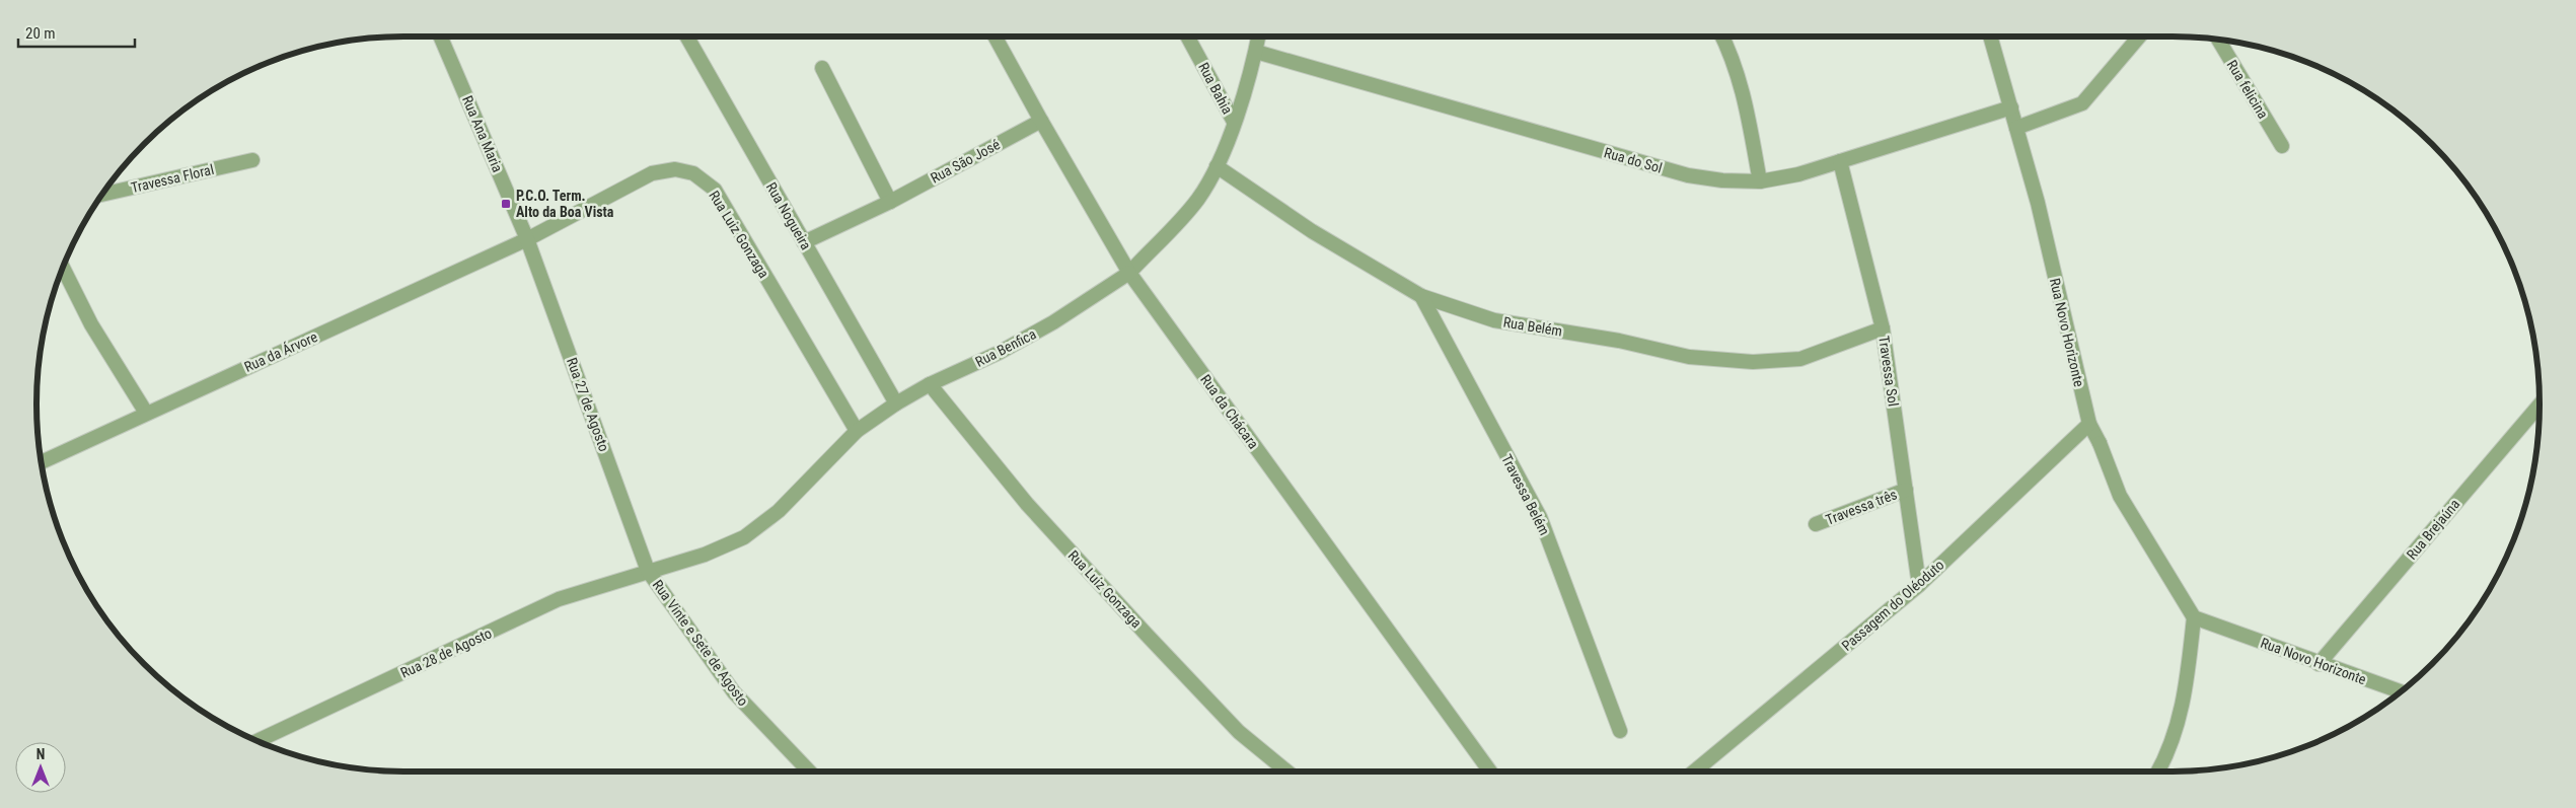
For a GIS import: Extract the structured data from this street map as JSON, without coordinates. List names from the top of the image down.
{
  "streets": {
    "street": [
      "Rua Bahia",
      "Rua felicina",
      "Rua Ana Maria",
      "Rua do Sol",
      "Rua São José",
      "Travessa Floral",
      "Rua Nogueira",
      "Rua Luiz Gonzaga",
      "Rua Belém",
      "Rua Novo Horizonte",
      "Rua Benfica",
      "Rua da Árvore",
      "Travessa Sol",
      "Rua 27 de Agosto",
      "Rua da Chácara",
      "Travessa Belém",
      "Travessa três",
      "Rua Brejaúna",
      "Passagem do Oléoduto",
      "Rua Vinte e Sete de Agosto",
      "Rua 28 de Agosto"
    ]
  },
  "crossings": [
    ["Rua Bahia", "Rua Benfica"],
    ["Rua Ana Maria", "Rua Luiz Gonzaga"],
    ["Rua Ana Maria", "Rua da Árvore"],
    ["Rua Ana Maria", "Rua 27 de Agosto"],
    ["Rua do Sol", "Rua Novo Horizonte"],
    ["Rua do Sol", "Rua Benfica"],
    ["Rua do Sol", "Travessa Sol"],
    ["Rua São José", "Rua Nogueira"],
    ["Rua São José", "Rua da Chácara"],
    ["Rua Nogueira", "Rua Benfica"],
    ["Rua Luiz Gonzaga", "Rua Benfica"],
    ["Rua Luiz Gonzaga", "Rua da Árvore"],
    ["Rua Luiz Gonzaga", "Rua 27 de Agosto"],
    ["Rua Belém", "Rua Benfica"],
    ["Rua Belém", "Travessa Sol"],
    ["Rua Belém", "Travessa Belém"],
    ["Rua Novo Horizonte", "Rua Brejaúna"],
    ["Rua Novo Horizonte", "Passagem do Oléoduto"],
    ["Rua Benfica", "Rua 27 de Agosto"],
    ["Rua Benfica", "Rua da Chácara"],
    ["Rua Benfica", "Rua Vinte e Sete de Agosto"],
    ["Rua Benfica", "Rua 28 de Agosto"],
    ["Rua da Árvore", "Rua 27 de Agosto"],
    ["Travessa Sol", "Travessa três"],
    ["Travessa Sol", "Passagem do Oléoduto"],
    ["Rua 27 de Agosto", "Rua Vinte e Sete de Agosto"],
    ["Rua 27 de Agosto", "Rua 28 de Agosto"],
    ["Rua Vinte e Sete de Agosto", "Rua 28 de Agosto"]
  ],
  "places": {
    "transit": ["P.C.O. Term. Alto da Boa Vista"]
  },
  "scale_bar": "20 m",
  "north": "top"
}
